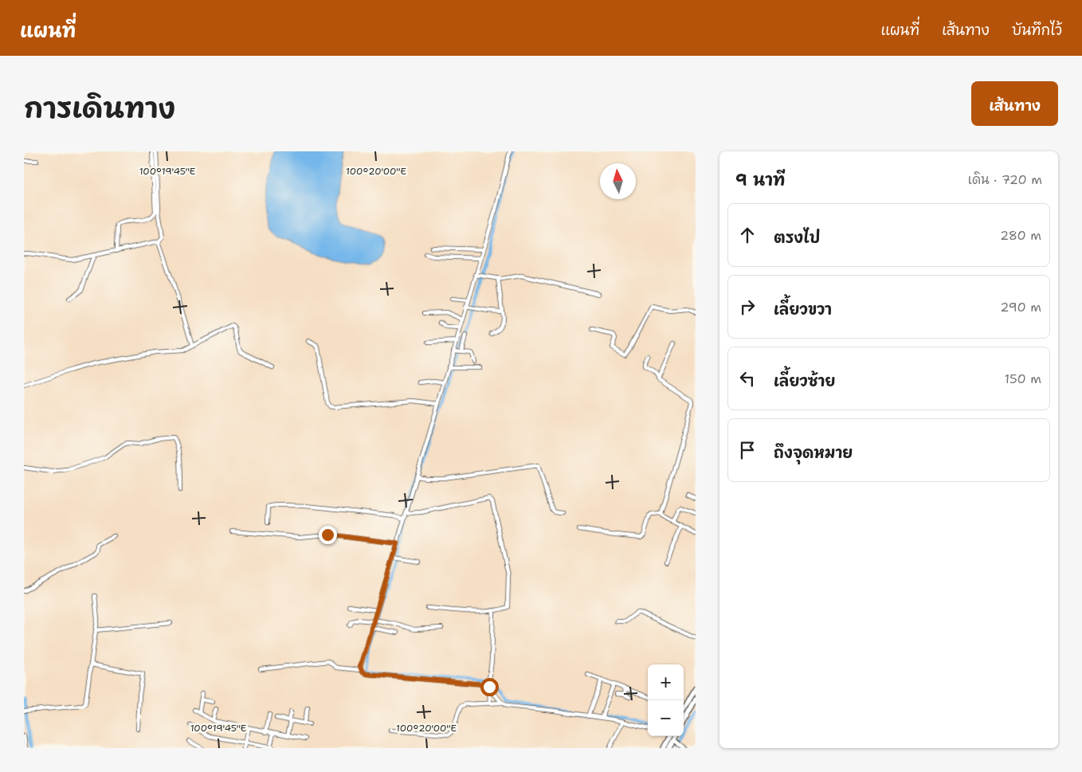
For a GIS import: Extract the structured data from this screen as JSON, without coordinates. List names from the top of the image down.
{
  "north": "top",
  "page": {
    "header": "แผนที่",
    "nav": ["แผนที่", "เส้นทาง", "บันทึกไว้"],
    "title": "การเดินทาง",
    "buttons": "เส้นทาง",
    "heading": ["9 นาที", "เดิน · 720 m"],
    "list": [
      ["ตรงไป", "280 m"],
      ["เลี้ยวขวา", "290 m"],
      ["เลี้ยวซ้าย", "150 m"],
      "ถึงจุดหมาย"
    ],
    "map_buttons": ["+", "−"]
  },
  "coordinates": ["100°19'45\"E", "100°20'00\"E"]
}
